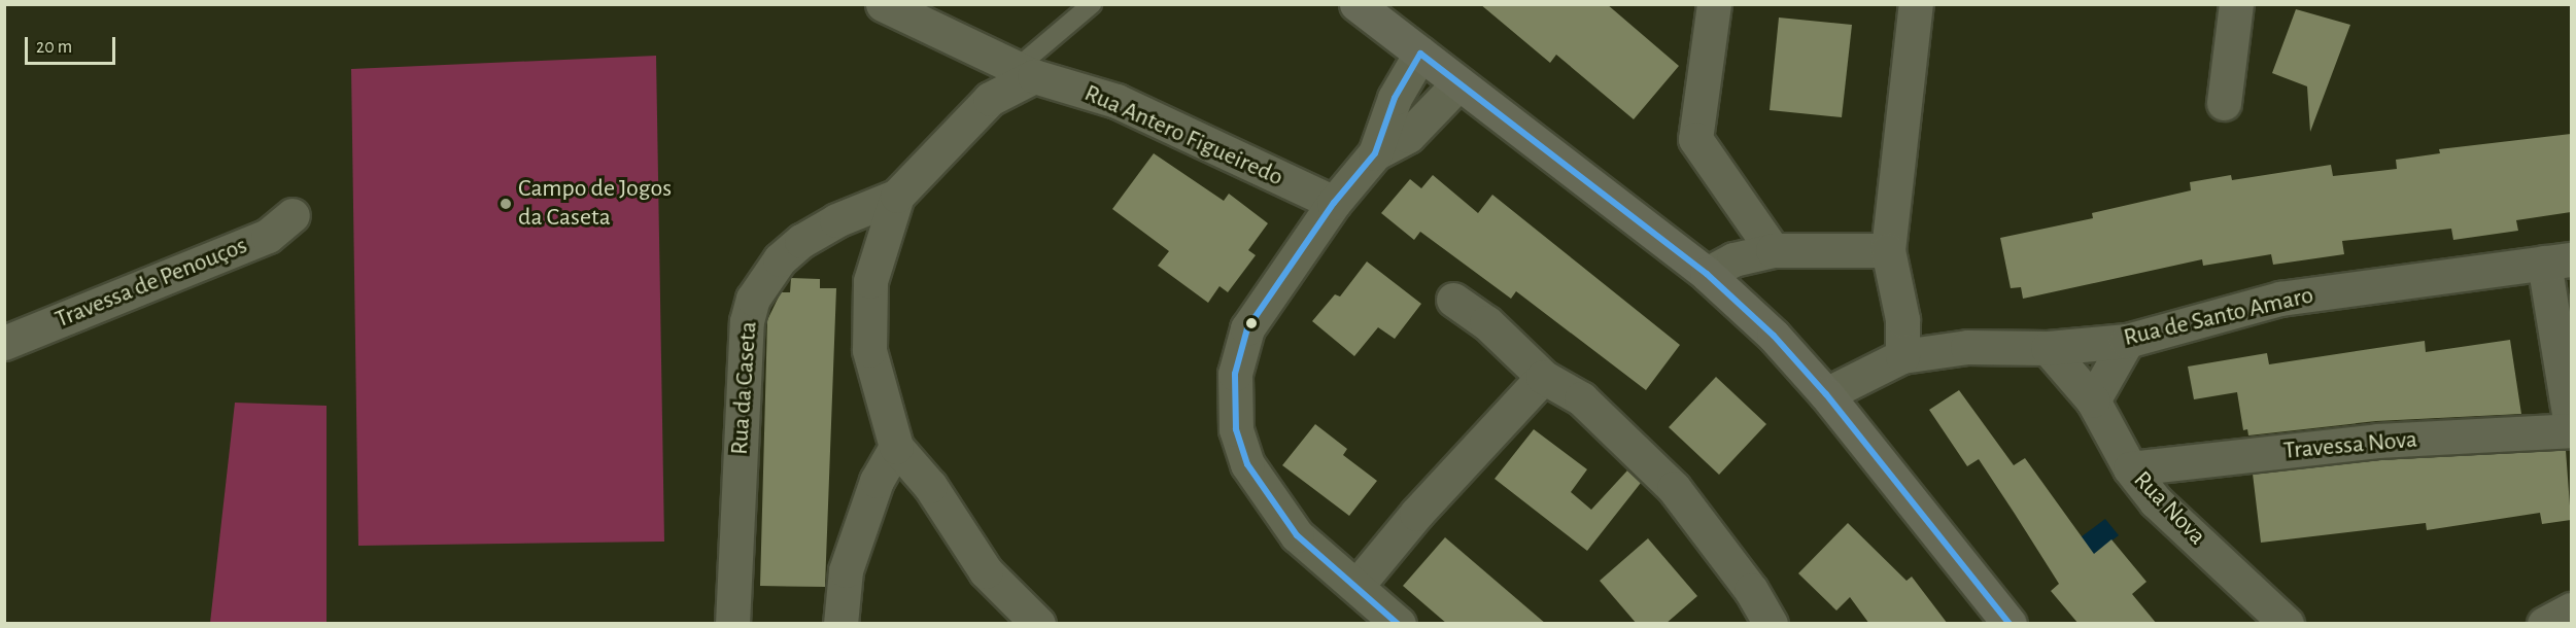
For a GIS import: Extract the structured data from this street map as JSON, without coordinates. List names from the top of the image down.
{
  "streets": {
    "street": [
      "Rua Antero Figueiredo",
      "Travessa de Penouços",
      "Rua de Santo Amaro",
      "Rua da Caseta",
      "Travessa Nova",
      "Rua Nova"
    ]
  },
  "crossings": [
    ["Rua de Santo Amaro", "Travessa Nova"],
    ["Rua de Santo Amaro", "Rua Nova"],
    ["Travessa Nova", "Rua Nova"]
  ],
  "places": ["Campo de Jogos da Caseta"],
  "scale_bar": "20 m"
}
